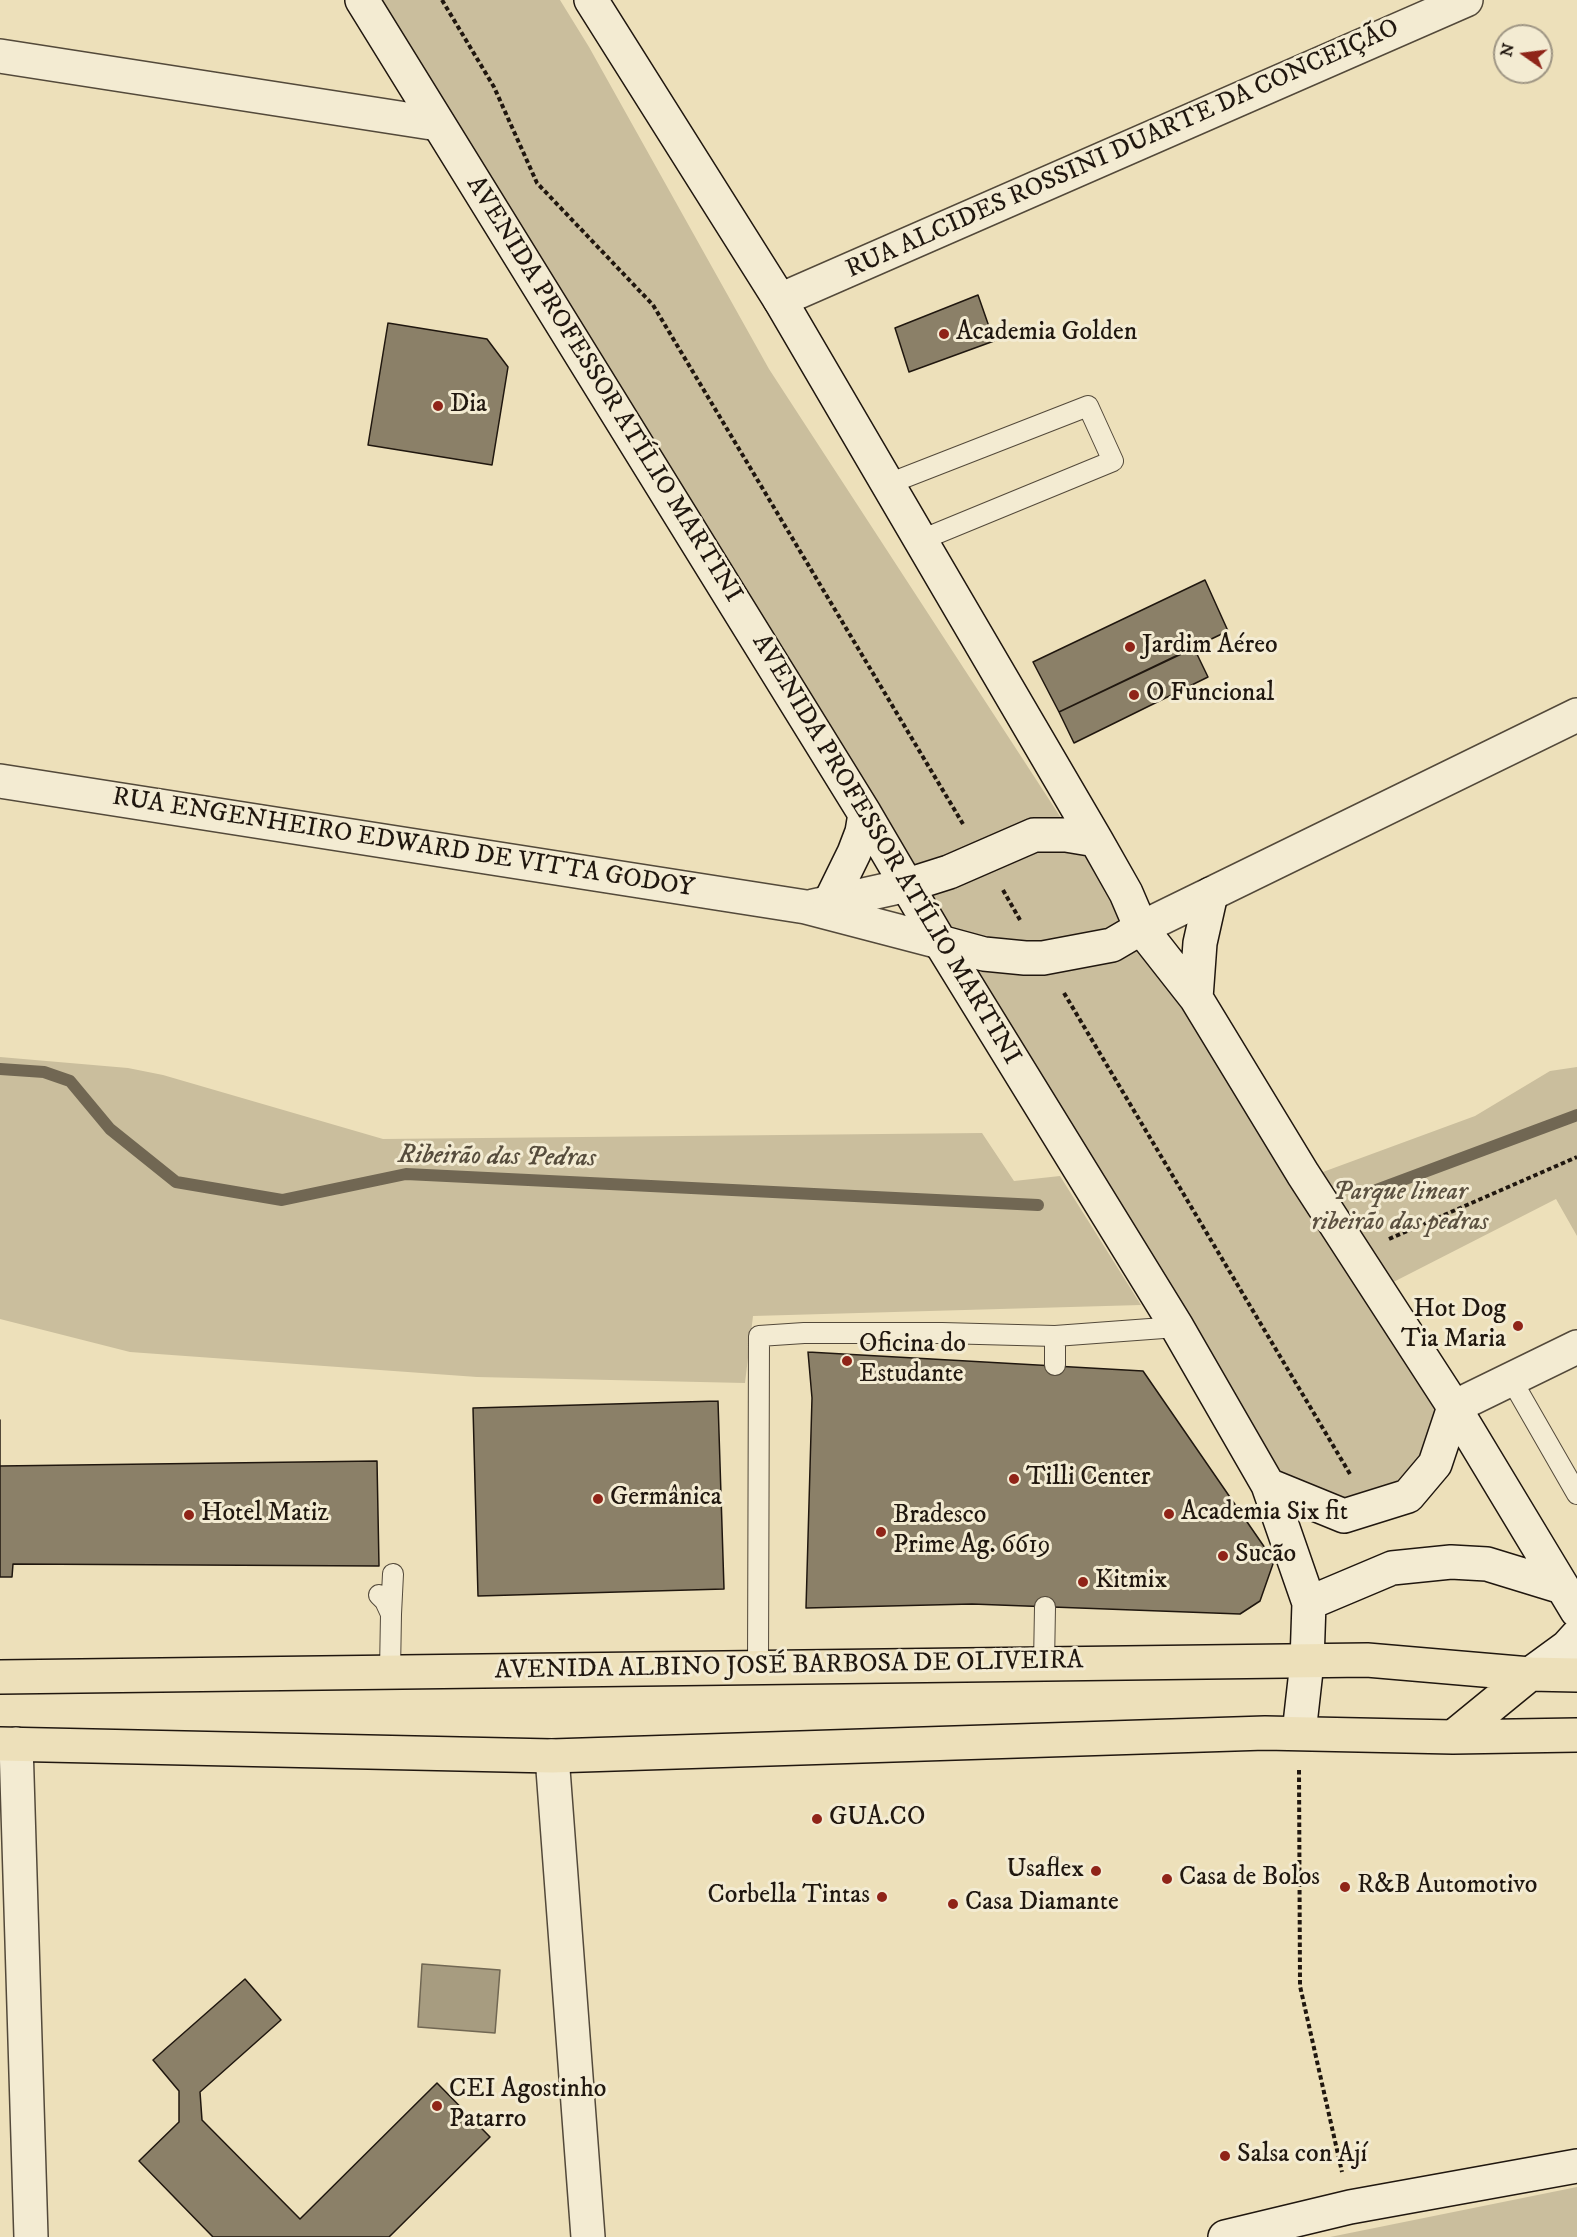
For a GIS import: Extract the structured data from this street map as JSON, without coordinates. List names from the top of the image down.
{
  "streets": {
    "main road": [
      "RUA ALCIDES ROSSINI DUARTE DA CONCEIÇÃO",
      "AVENIDA PROFESSOR ATÍLIO MARTINI",
      "RUA ENGENHEIRO EDWARD DE VITTA GODOY",
      "AVENIDA ALBINO JOSÉ BARBOSA DE OLIVEIRA"
    ]
  },
  "crossings": [
    ["AVENIDA PROFESSOR ATÍLIO MARTINI", "RUA ENGENHEIRO EDWARD DE VITTA GODOY"],
    ["AVENIDA PROFESSOR ATÍLIO MARTINI", "AVENIDA ALBINO JOSÉ BARBOSA DE OLIVEIRA"]
  ],
  "water": ["Ribeirão das Pedras"],
  "parks": ["Parque linear ribeirão das pedras"],
  "places": [
    "Academia Golden",
    "Dia",
    "Jardim Aéreo",
    "O Funcional",
    "Hot Dog Tia Maria",
    "Oficina do Estudante",
    "Tilli Center",
    "Germânica",
    "Academia Six fit",
    "Hotel Matiz",
    "Bradesco Prime Ag. 6619",
    "Sucão",
    "Kitmix",
    "GUA.CO",
    "Usaflex",
    "Casa de Bolos",
    "R&B Automotivo",
    "Corbella Tintas",
    "Casa Diamante",
    "CEI Agostinho Patarro",
    "Salsa con Ají"
  ],
  "north": "left"
}
